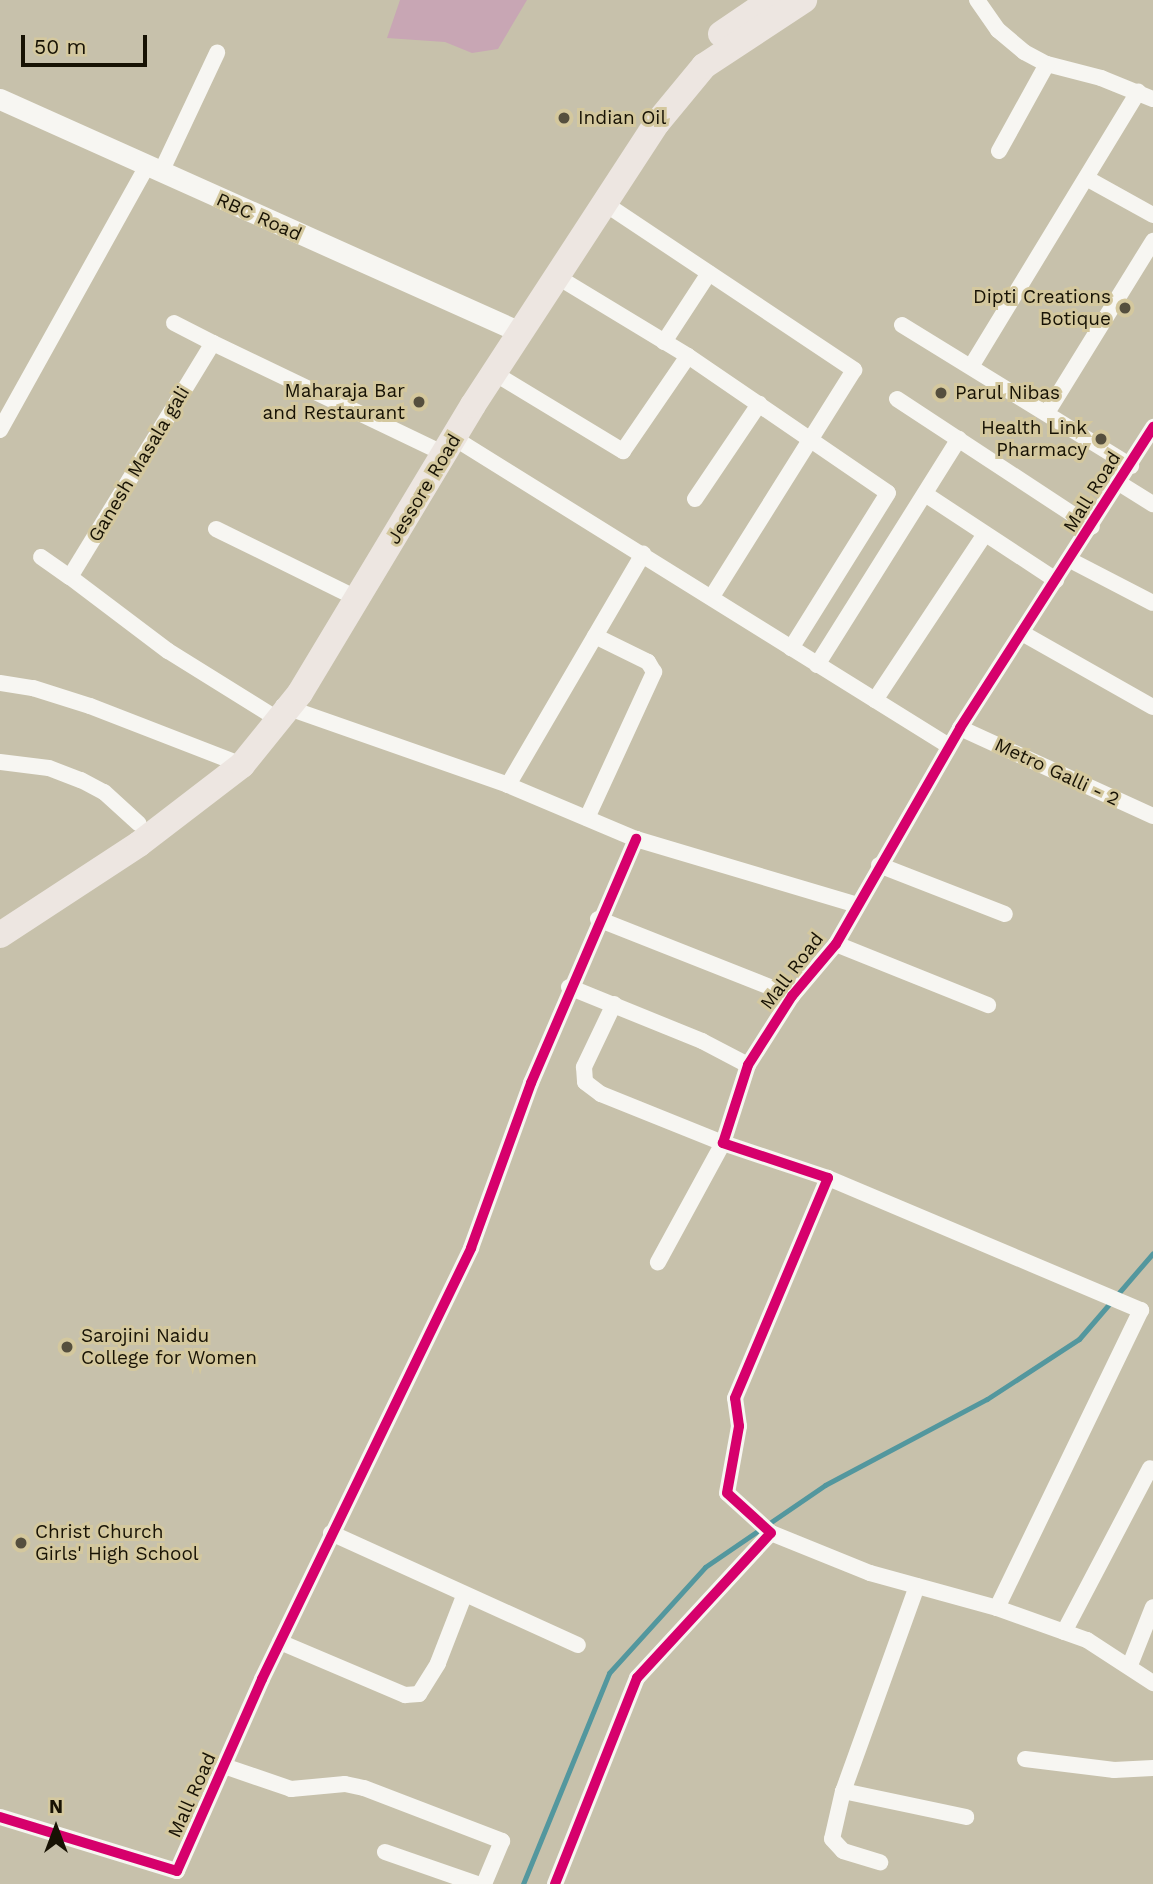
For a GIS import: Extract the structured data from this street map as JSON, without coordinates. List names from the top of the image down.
{
  "streets": {
    "main road": ["Jessore Road"],
    "street": [
      "RBC Road",
      "Ganesh Masala gali",
      "Mall Road",
      "Metro Galli - 2"
    ]
  },
  "crossings": [
    ["RBC Road", "Jessore Road"],
    ["Mall Road", "Metro Galli - 2"]
  ],
  "places": [
    "Indian Oil",
    "Dipti Creations Botique",
    "Parul Nibas",
    "Maharaja Bar and Restaurant",
    "Health Link Pharmacy",
    "Sarojini Naidu College for Women",
    "Christ Church Girls' High School"
  ],
  "scale_bar": "50 m",
  "north": "top"
}
